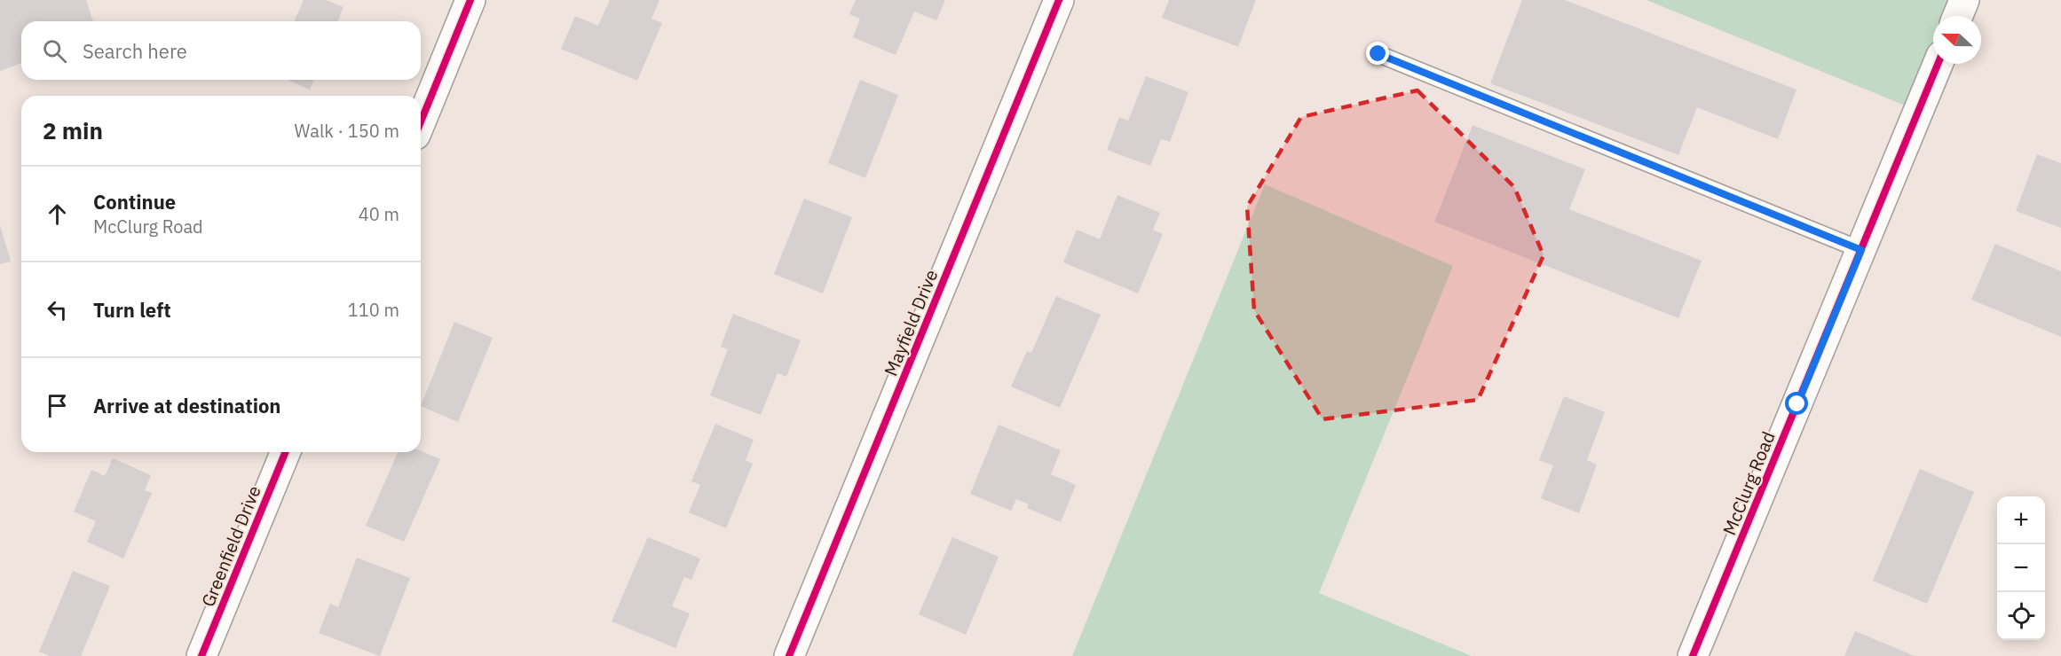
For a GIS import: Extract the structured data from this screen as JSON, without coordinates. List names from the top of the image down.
{
  "streets": {
    "street": ["Mayfield Drive", "McClurg Road", "Greenfield Drive"]
  },
  "north": "left",
  "page": {
    "search": "Search here",
    "heading": ["2 min", "Walk · 150 m"],
    "list": [
      ["Continue", "McClurg Road", "40 m"],
      ["Turn left", "110 m"],
      "Arrive at destination"
    ],
    "map_buttons": ["+", "−"]
  }
}
